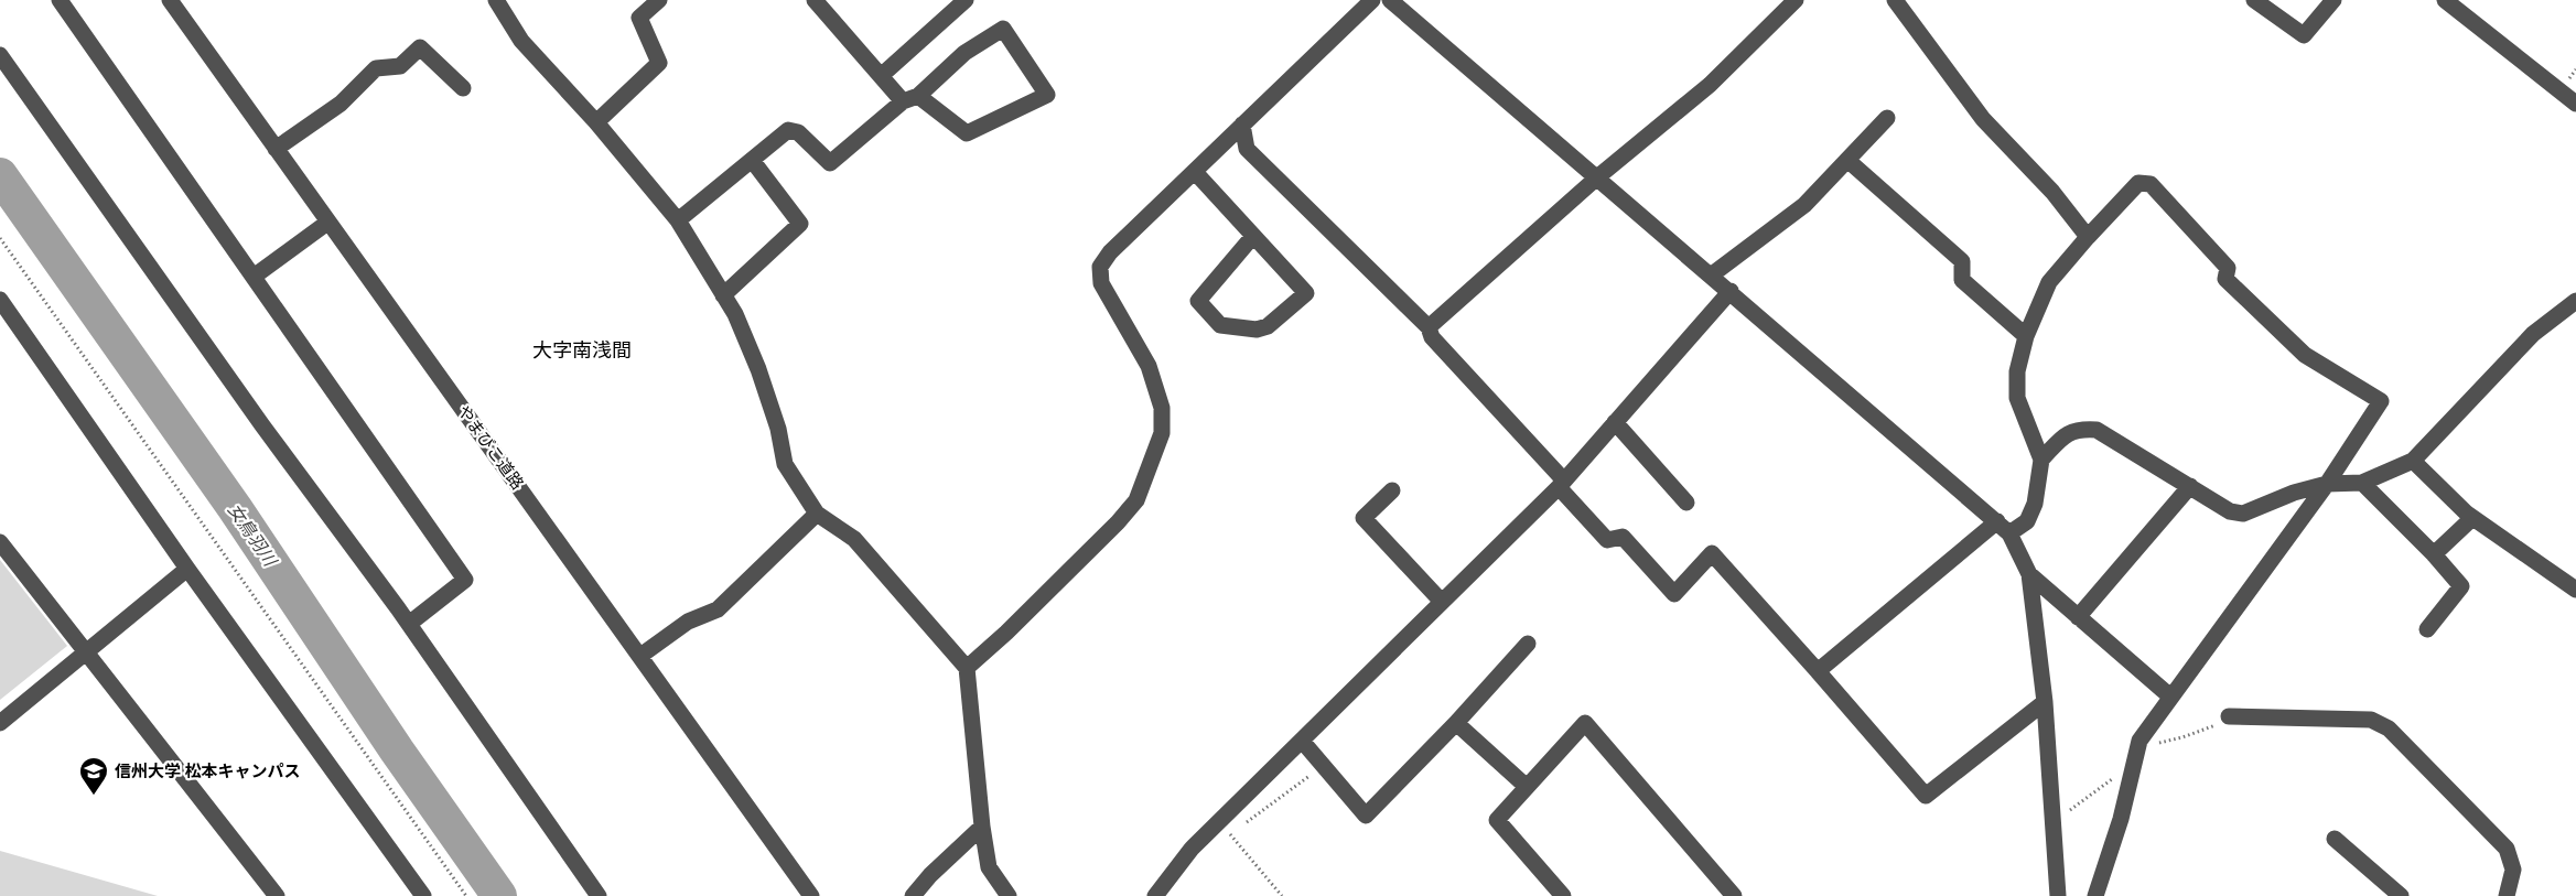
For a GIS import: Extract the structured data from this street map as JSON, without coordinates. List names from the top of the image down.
{
  "streets": {
    "street": ["やまびこ道路"]
  },
  "districts": ["大字南浅間"],
  "water": ["女鳥羽川"],
  "places": {
    "school or university": ["信州大学 松本キャンパス"]
  }
}
